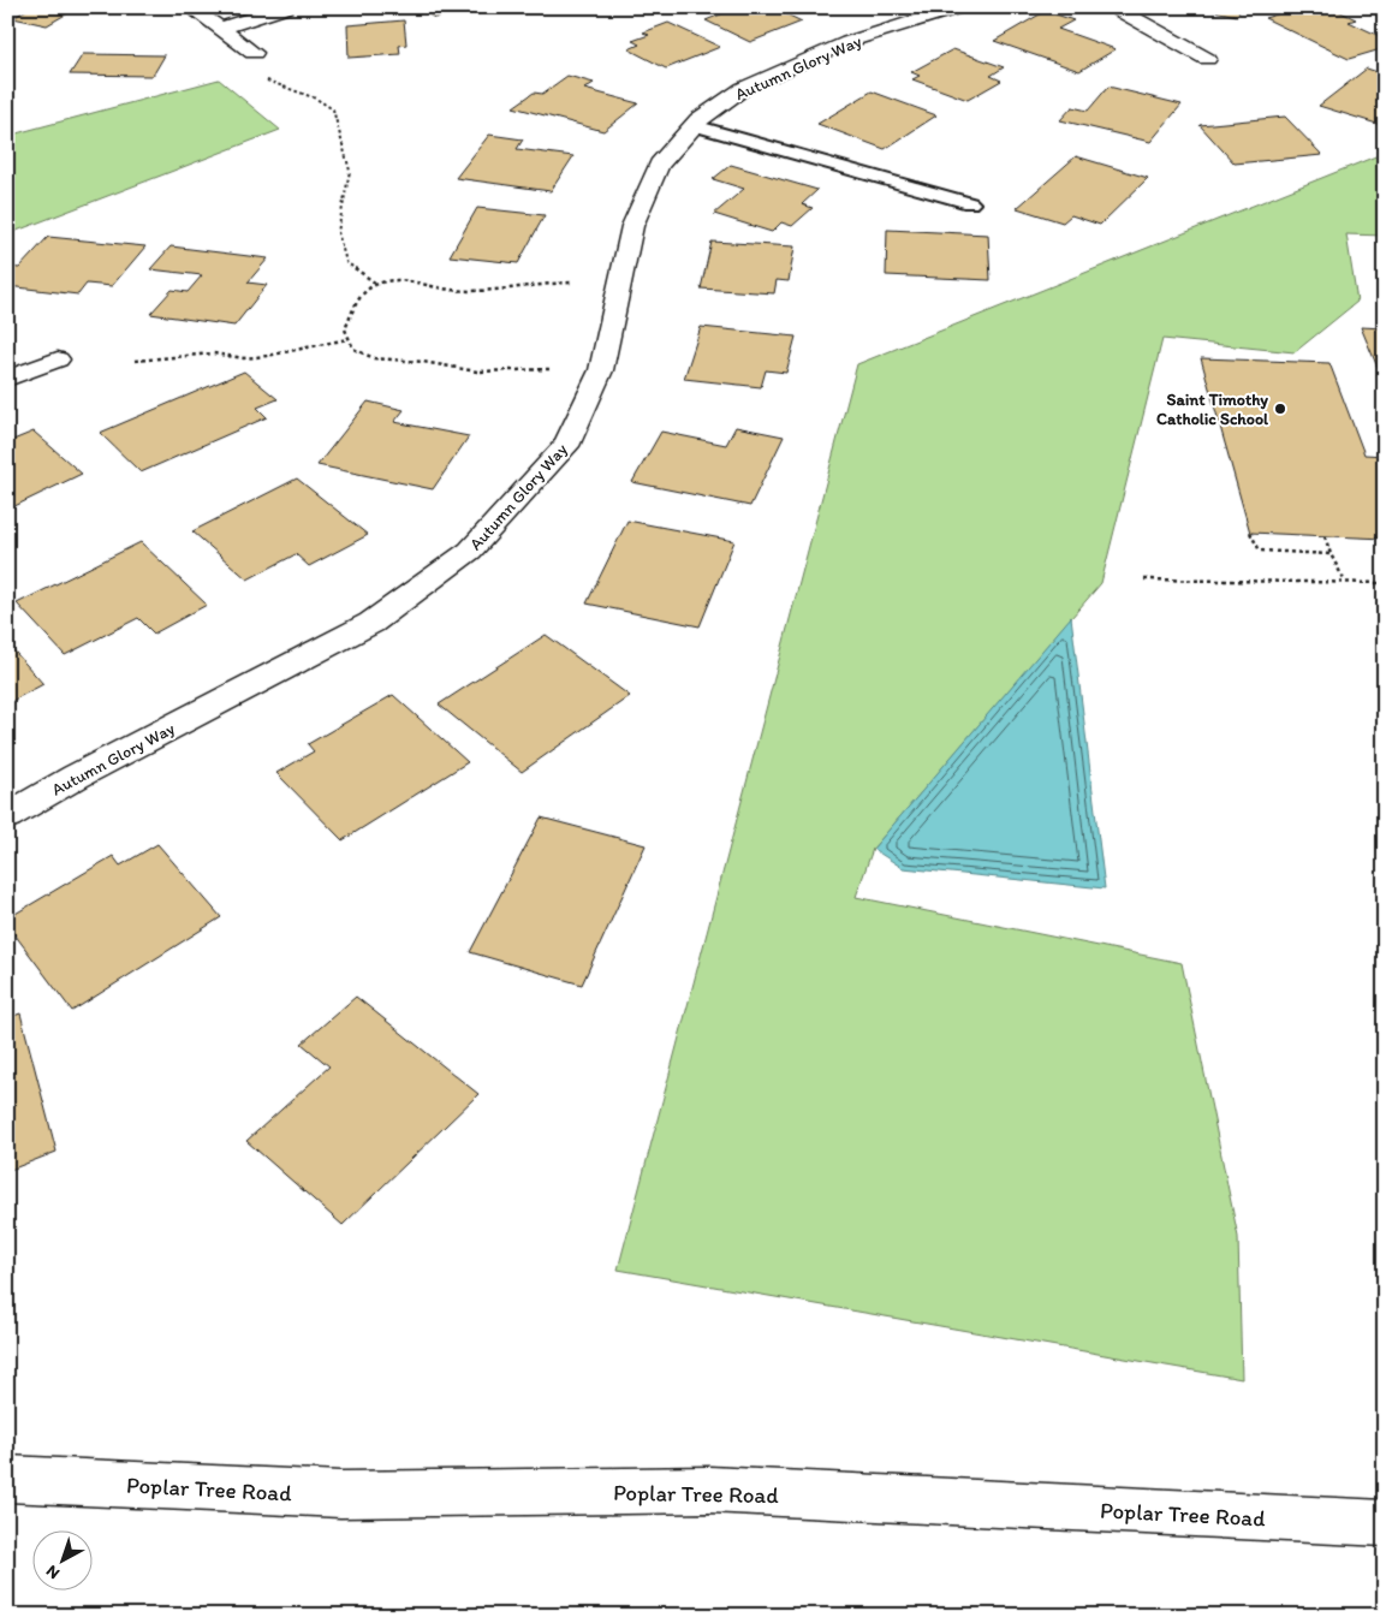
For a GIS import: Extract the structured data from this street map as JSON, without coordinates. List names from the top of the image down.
{
  "streets": {
    "street": ["Autumn Glory Way", "Poplar Tree Road"]
  },
  "places": ["Saint Timothy Catholic School"],
  "north": "bottom left"
}
